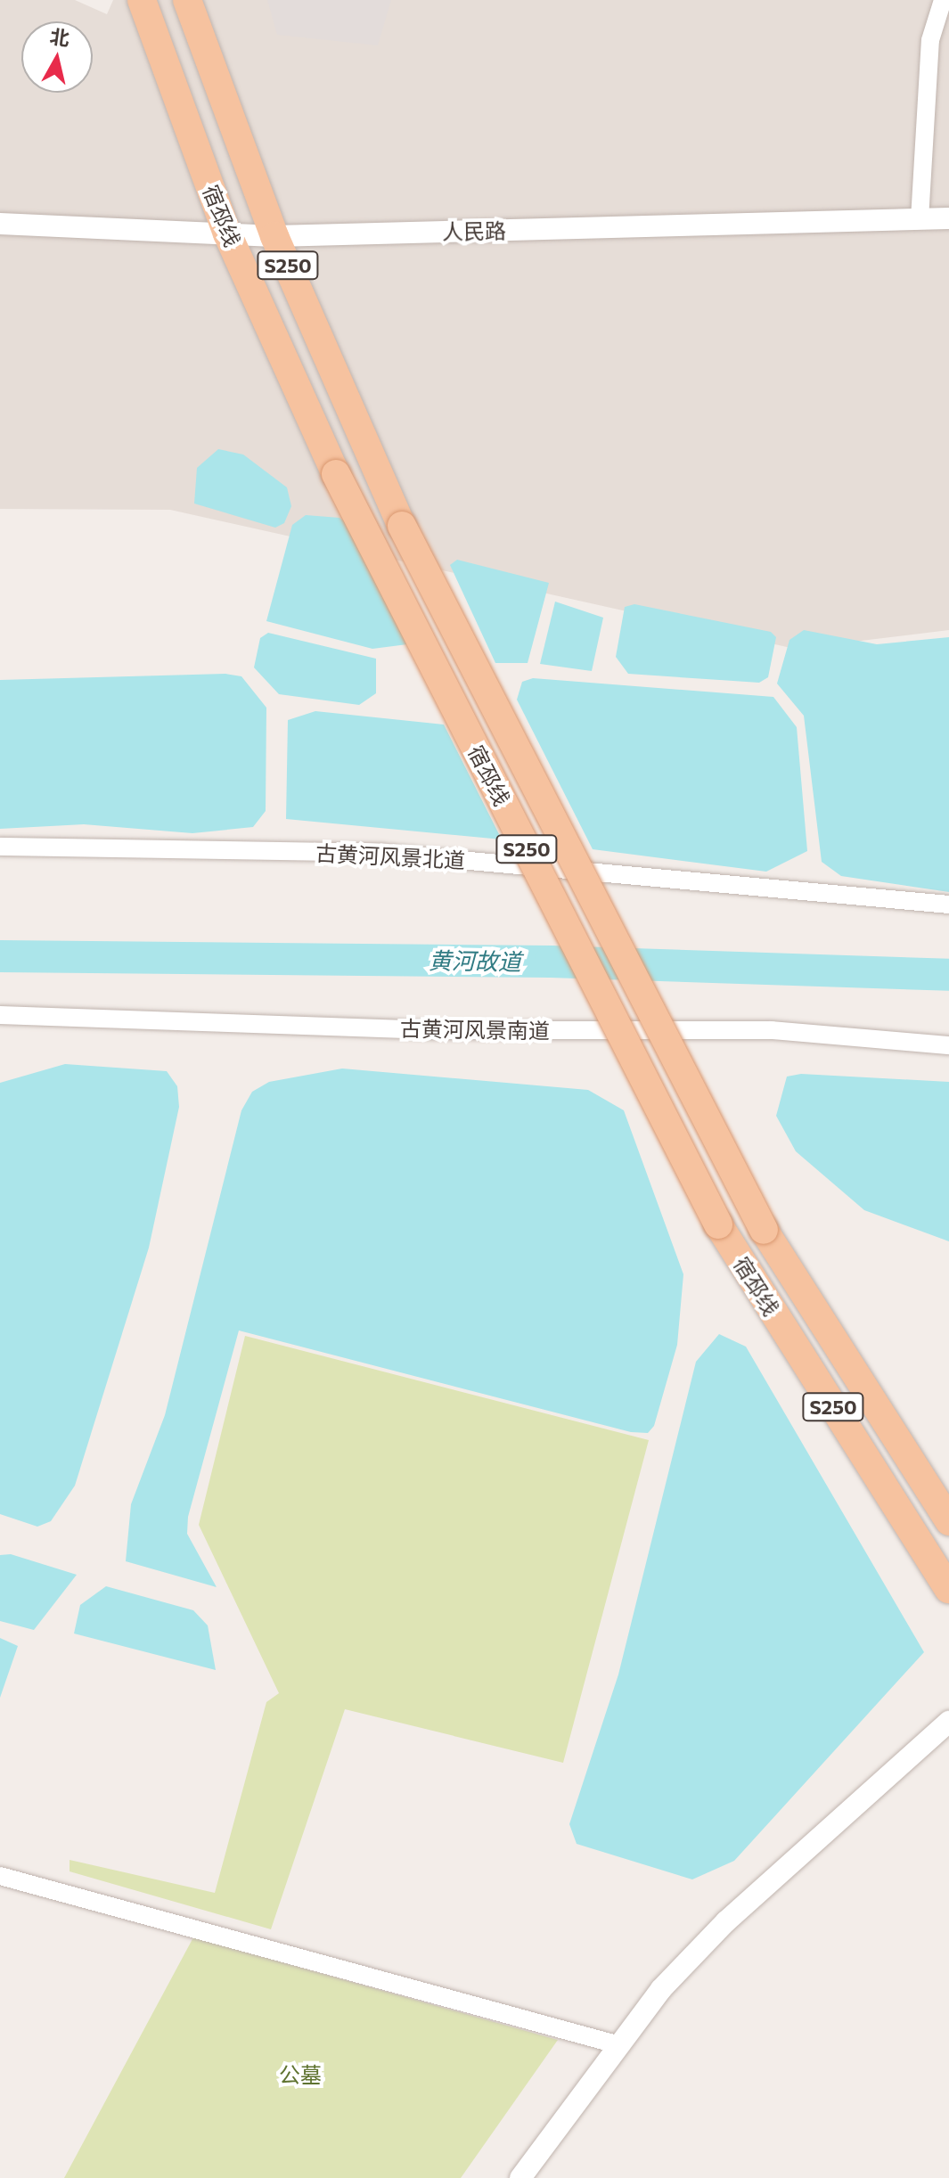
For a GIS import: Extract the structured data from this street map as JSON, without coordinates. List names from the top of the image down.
{
  "streets": {
    "main road": ["宿邳线", "S250"],
    "street": ["人民路", "古黄河风景北道", "古黄河风景南道"]
  },
  "crossings": [
    ["宿邳线", "人民路"]
  ],
  "water": ["黄河故道"],
  "parks": ["公墓"],
  "north": "top"
}
